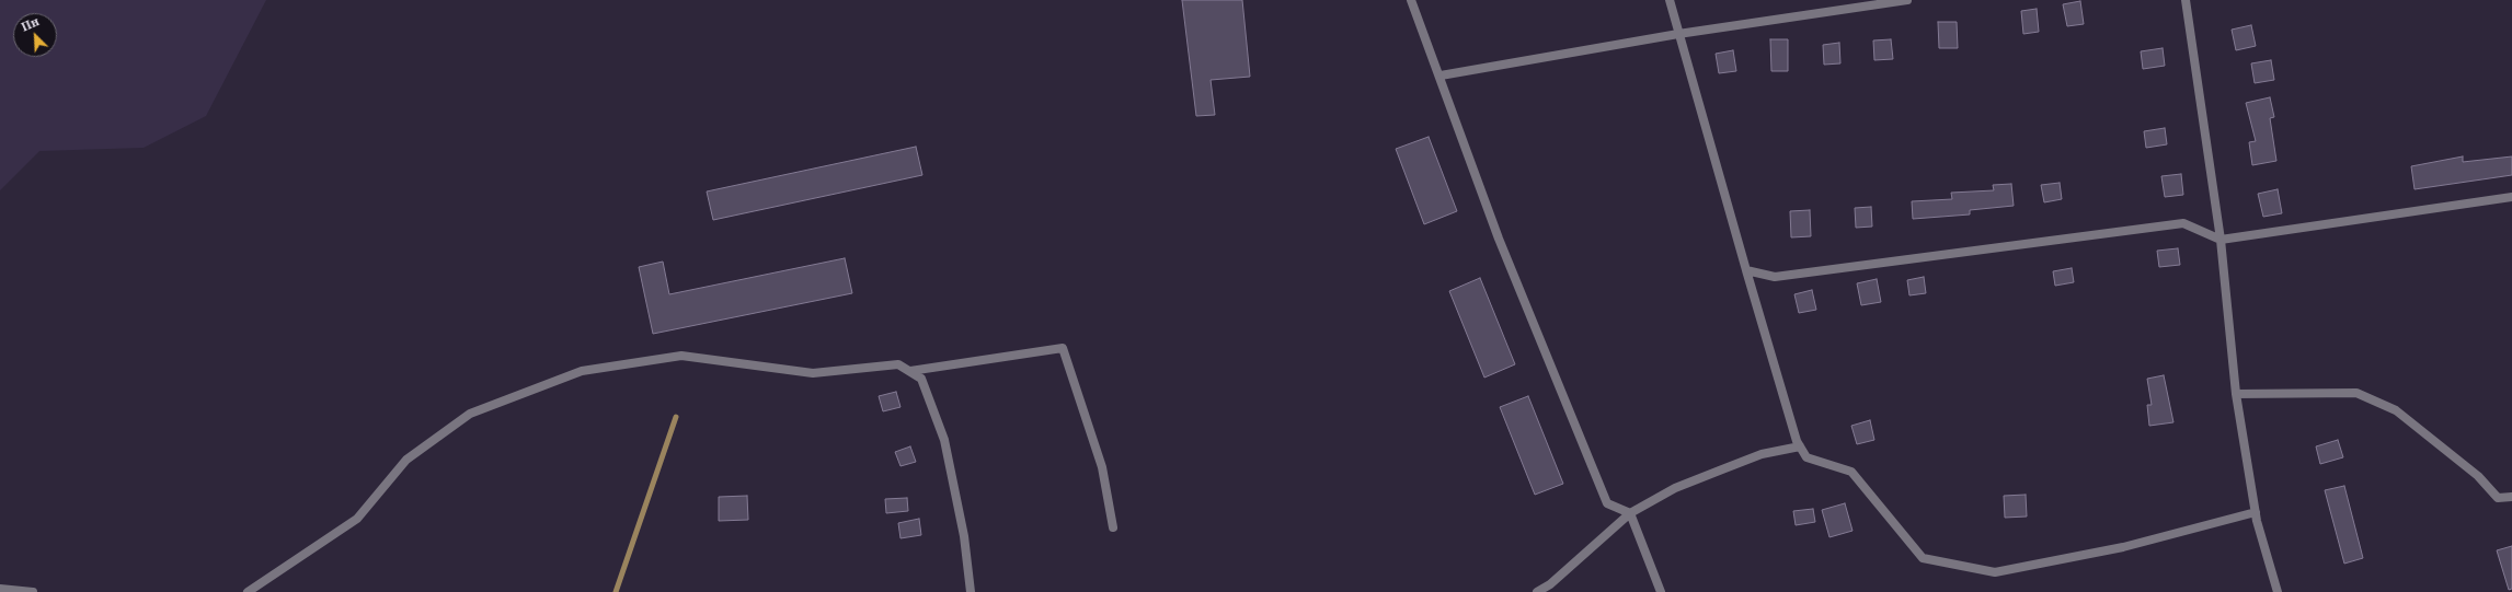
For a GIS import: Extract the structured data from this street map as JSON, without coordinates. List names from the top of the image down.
{
  "north": "top left"
}
